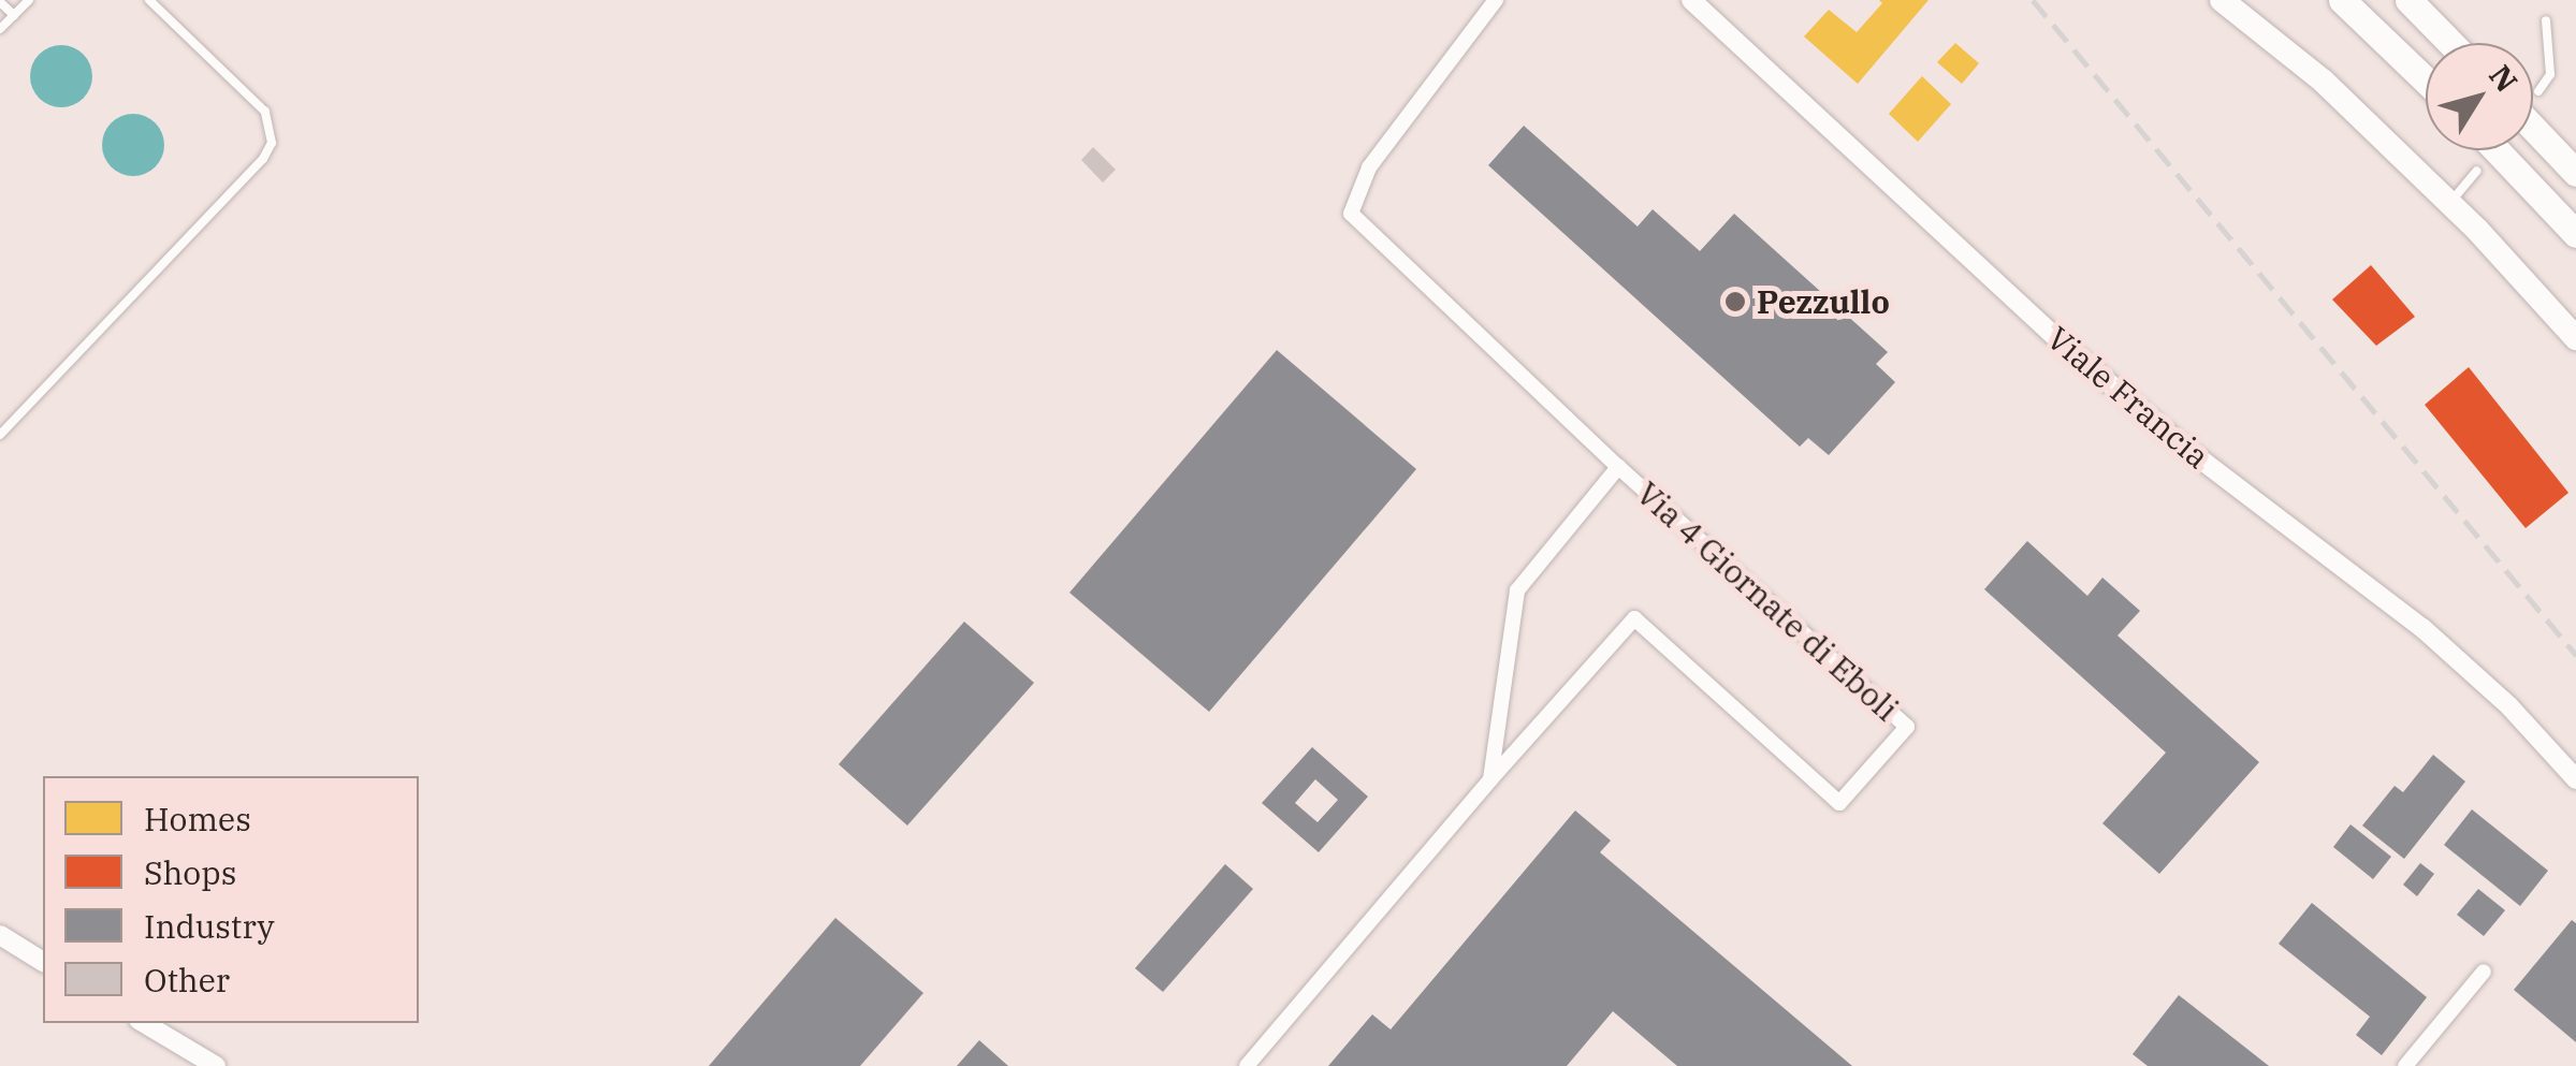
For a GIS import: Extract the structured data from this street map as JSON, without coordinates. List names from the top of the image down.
{
  "streets": {
    "street": ["Viale Francia", "Via 4 Giornate di Eboli"]
  },
  "places": ["Pezzullo"],
  "legend": [
    "Homes",
    "Shops",
    "Industry",
    "Other"
  ],
  "north": "top right"
}
